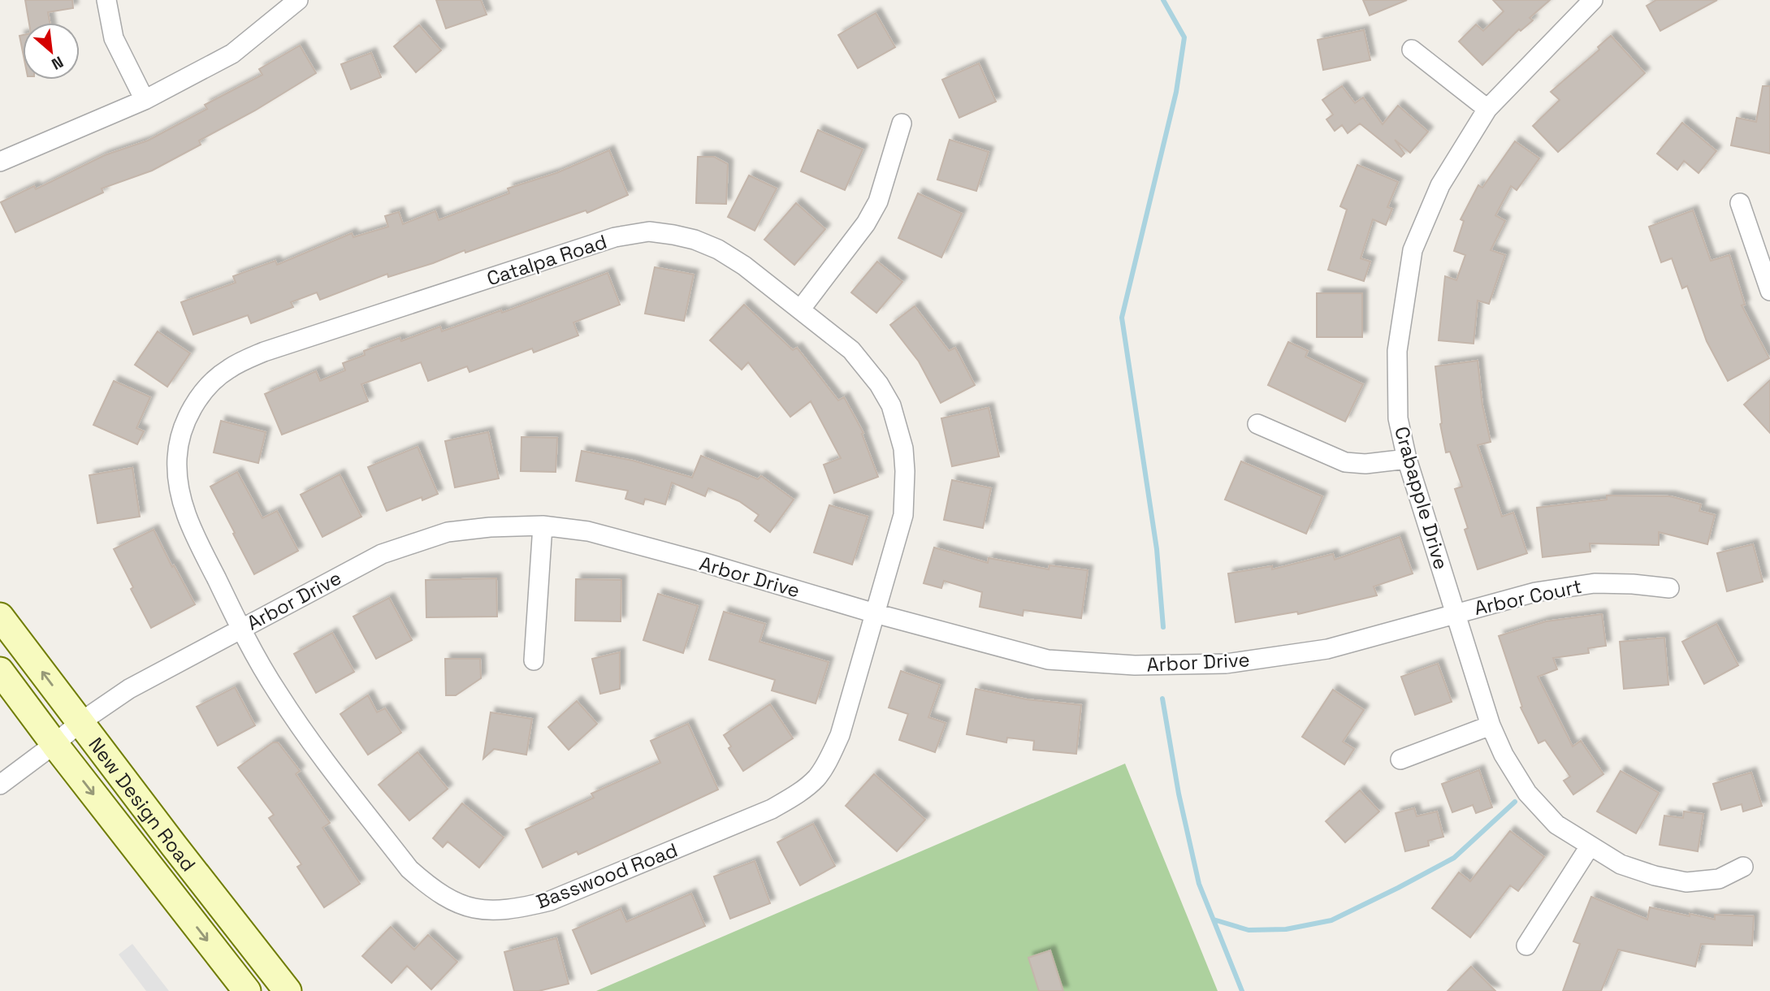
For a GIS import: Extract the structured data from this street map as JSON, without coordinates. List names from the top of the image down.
{
  "streets": {
    "main road": ["New Design Road"],
    "street": [
      "Catalpa Road",
      "Crabapple Drive",
      "Arbor Drive",
      "Arbor Court",
      "Basswood Road"
    ]
  },
  "crossings": [
    ["Catalpa Road", "Arbor Drive"],
    ["Catalpa Road", "Basswood Road"],
    ["Crabapple Drive", "Arbor Drive"],
    ["Crabapple Drive", "Arbor Court"],
    ["Arbor Drive", "Arbor Court"],
    ["Arbor Drive", "New Design Road"],
    ["Arbor Drive", "Basswood Road"]
  ],
  "north": "bottom right"
}
